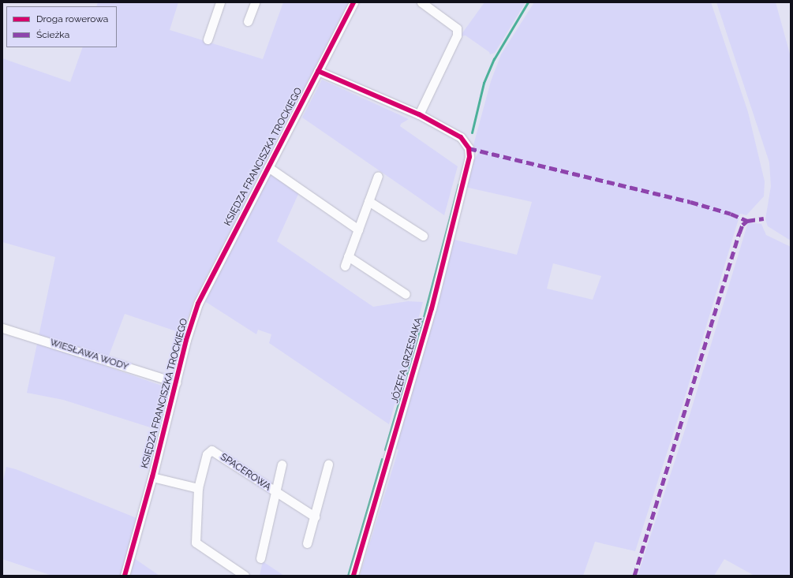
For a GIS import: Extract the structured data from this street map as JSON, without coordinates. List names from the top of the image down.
{
  "streets": {
    "street": [
      "KSIĘDZA FRANCISZKA TROCKIEGO",
      "WIESŁAWA WODY",
      "JÓZEFA GRZESIAKA",
      "SPACEROWA"
    ]
  },
  "crossings": [
    ["KSIĘDZA FRANCISZKA TROCKIEGO", "WIESŁAWA WODY"]
  ],
  "legend": ["Droga rowerowa", "Ścieżka"]
}
